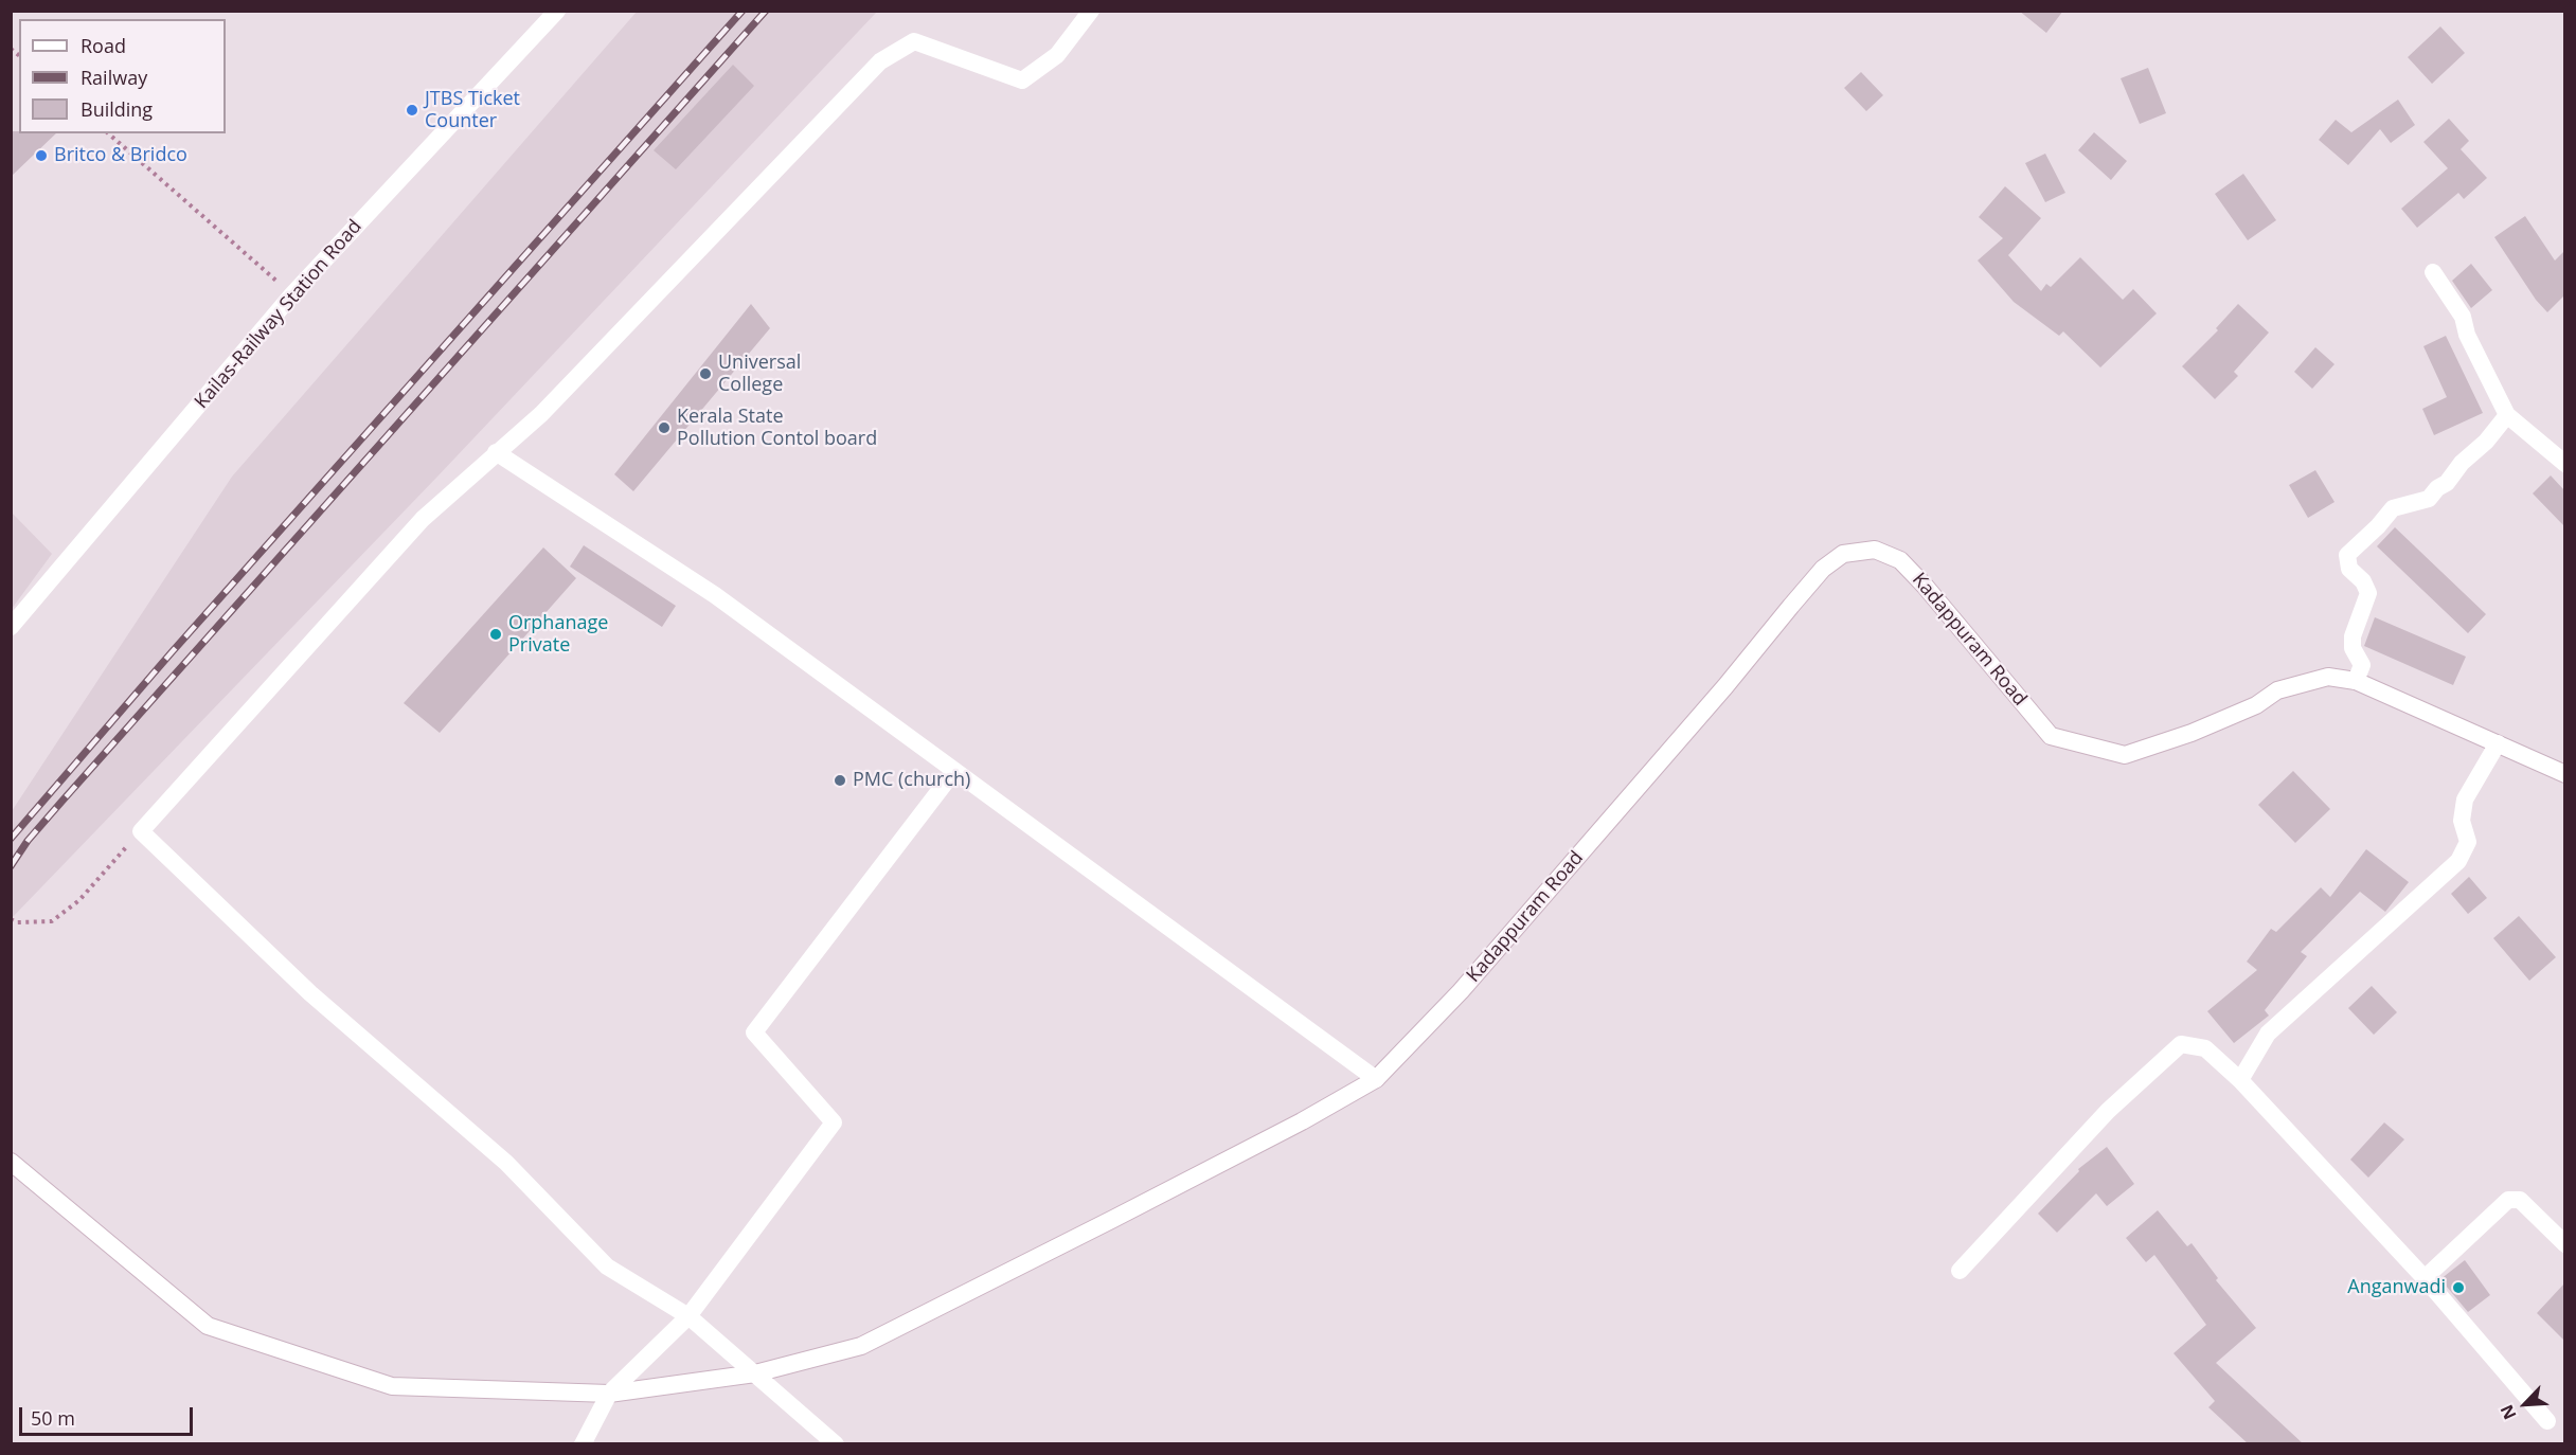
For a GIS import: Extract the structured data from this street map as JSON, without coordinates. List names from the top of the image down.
{
  "streets": {
    "street": ["Kailas-Railway Station Road", "Kadappuram Road"]
  },
  "places": [
    "JTBS Ticket Counter",
    "Britco & Bridco",
    "Universal College",
    "Kerala State Pollution Contol board",
    "Orphanage Private",
    "PMC (church)",
    "Anganwadi"
  ],
  "legend": ["Road", "Railway", "Building"],
  "scale_bar": "50 m",
  "north": "bottom left"
}
